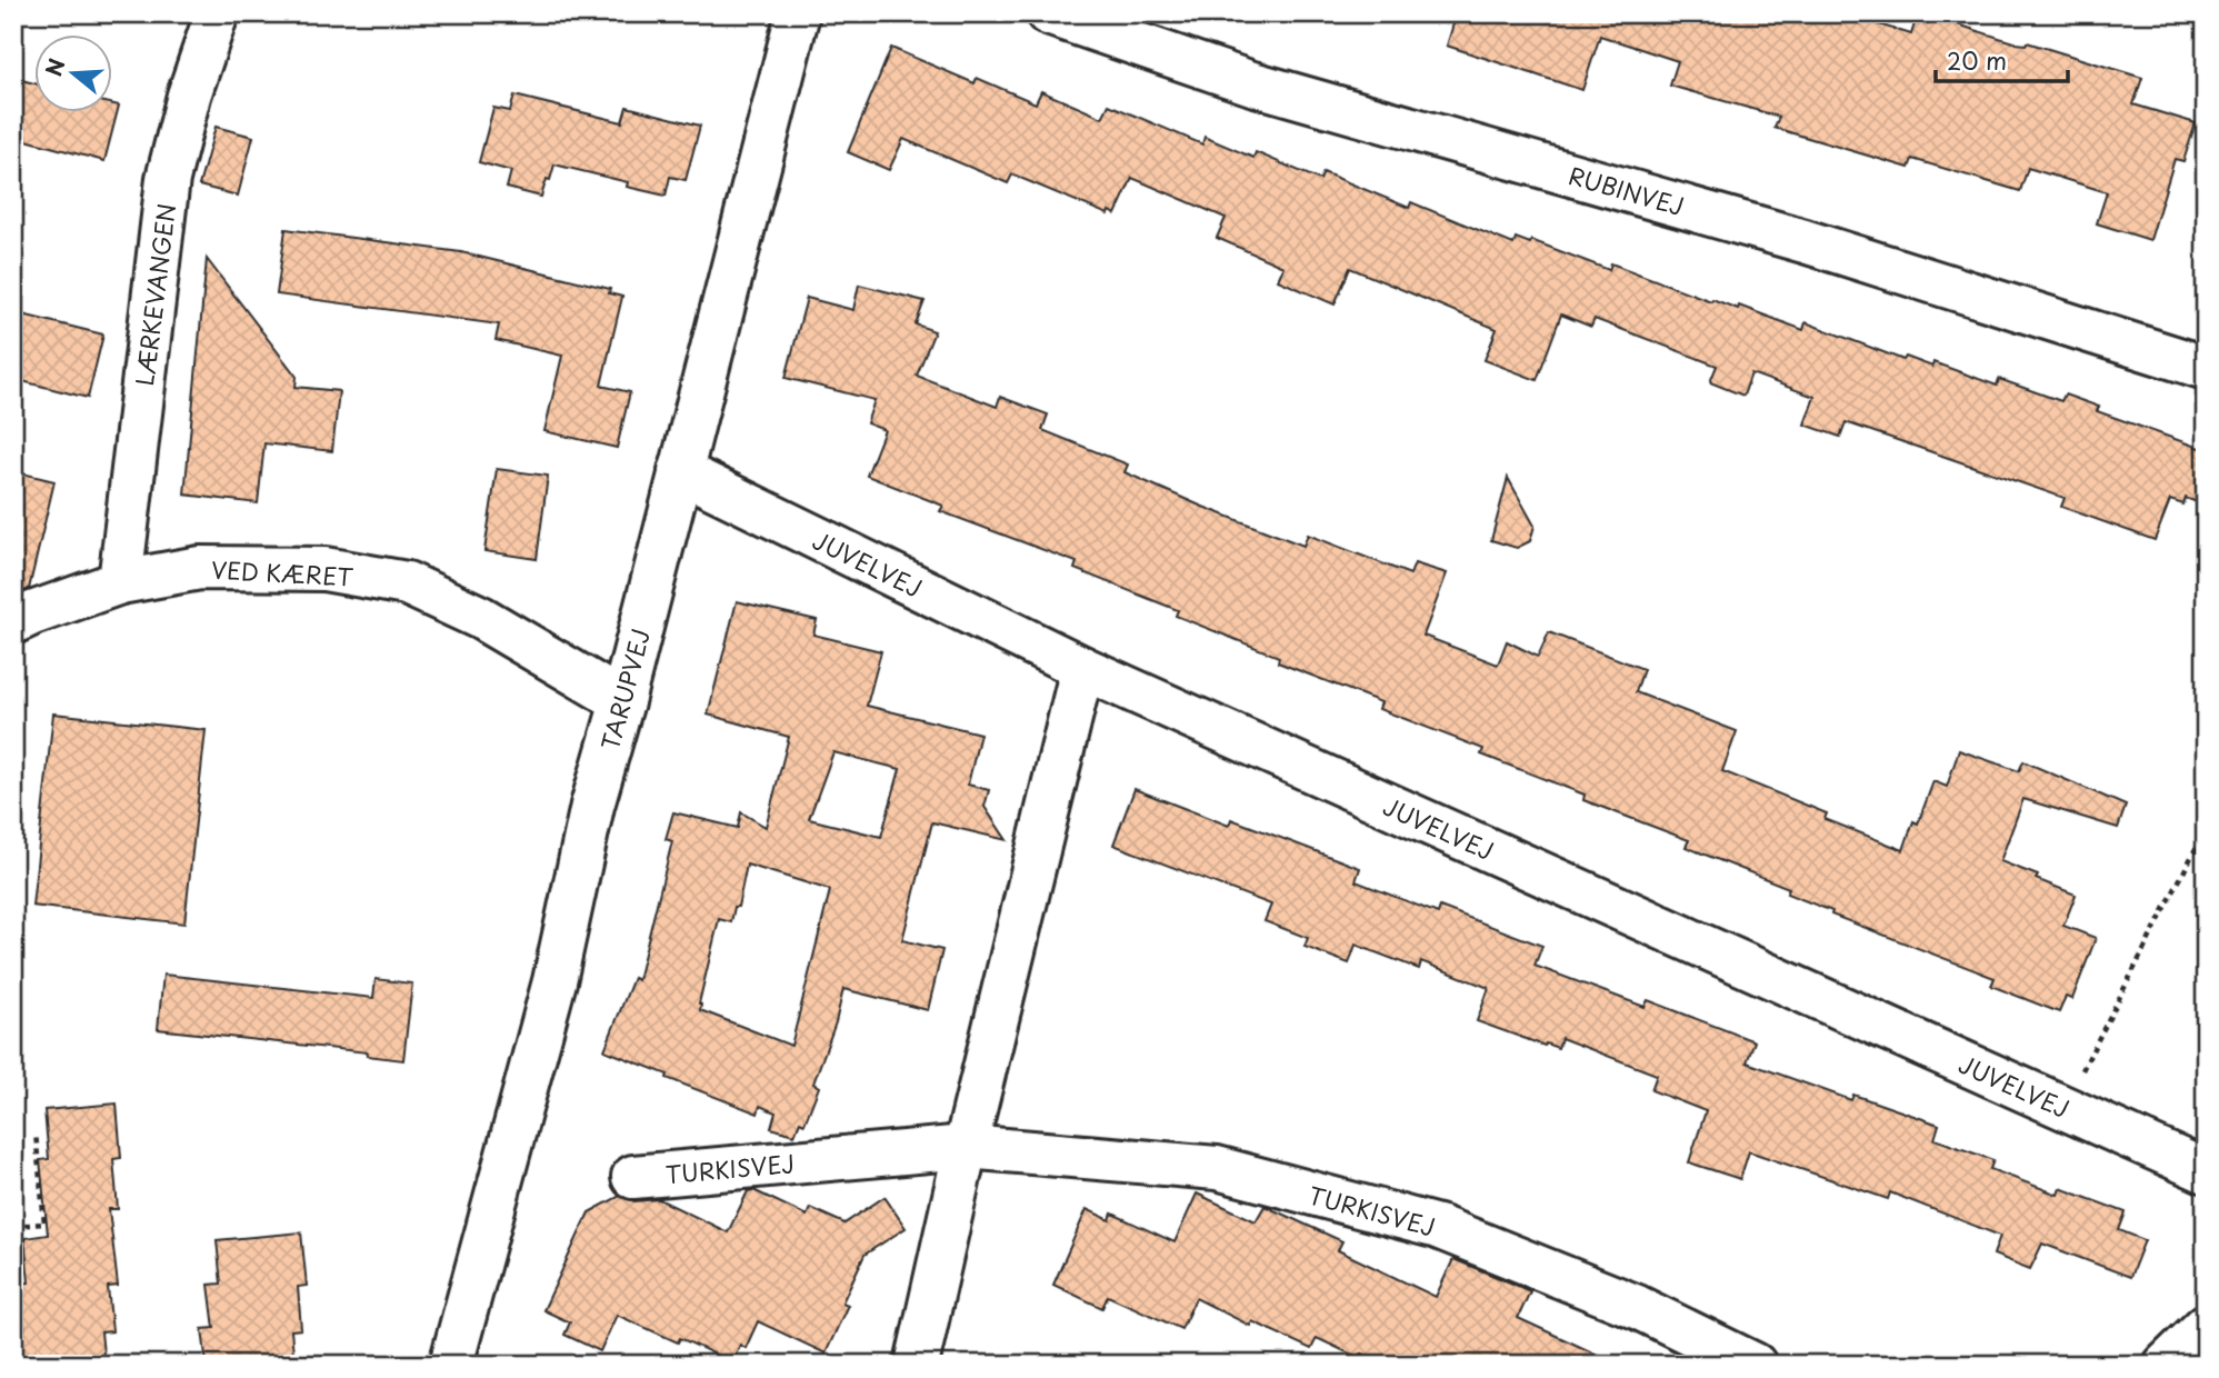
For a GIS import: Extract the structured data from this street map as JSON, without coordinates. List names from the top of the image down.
{
  "streets": {
    "street": [
      "RUBINVEJ",
      "LÆRKEVANGEN",
      "JUVELVEJ",
      "VED KÆRET",
      "TARUPVEJ",
      "TURKISVEJ"
    ]
  },
  "crossings": [
    ["LÆRKEVANGEN", "VED KÆRET"],
    ["JUVELVEJ", "TARUPVEJ"],
    ["VED KÆRET", "TARUPVEJ"]
  ],
  "scale_bar": "20 m",
  "north": "left"
}
